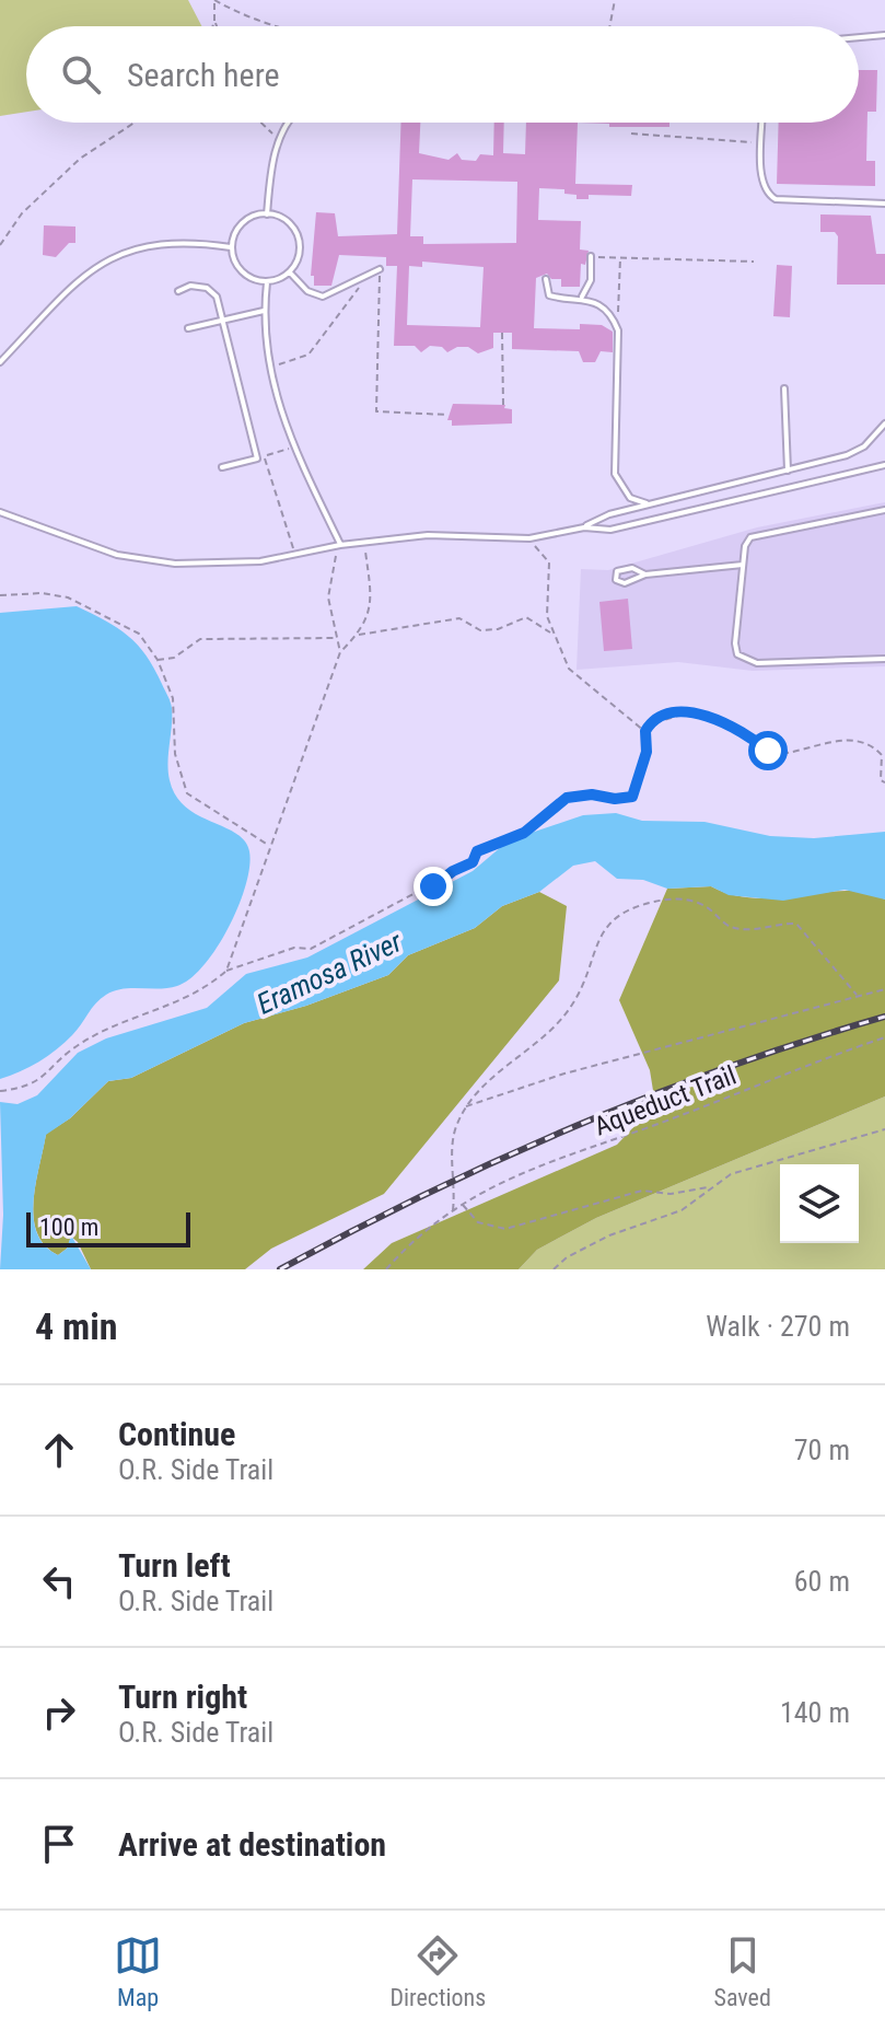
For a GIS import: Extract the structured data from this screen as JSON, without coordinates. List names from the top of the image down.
{
  "streets": {
    "path": ["Aqueduct Trail"]
  },
  "water": ["Eramosa River"],
  "scale_bar": "100 m",
  "page": {
    "search": "Search here",
    "scale": "100 m",
    "heading": ["4 min", "Walk · 270 m"],
    "list": [
      ["Continue", "O.R. Side Trail", "70 m"],
      ["Turn left", "O.R. Side Trail", "60 m"],
      ["Turn right", "O.R. Side Trail", "140 m"],
      "Arrive at destination"
    ],
    "nav": ["Map", "Directions", "Saved"]
  }
}
